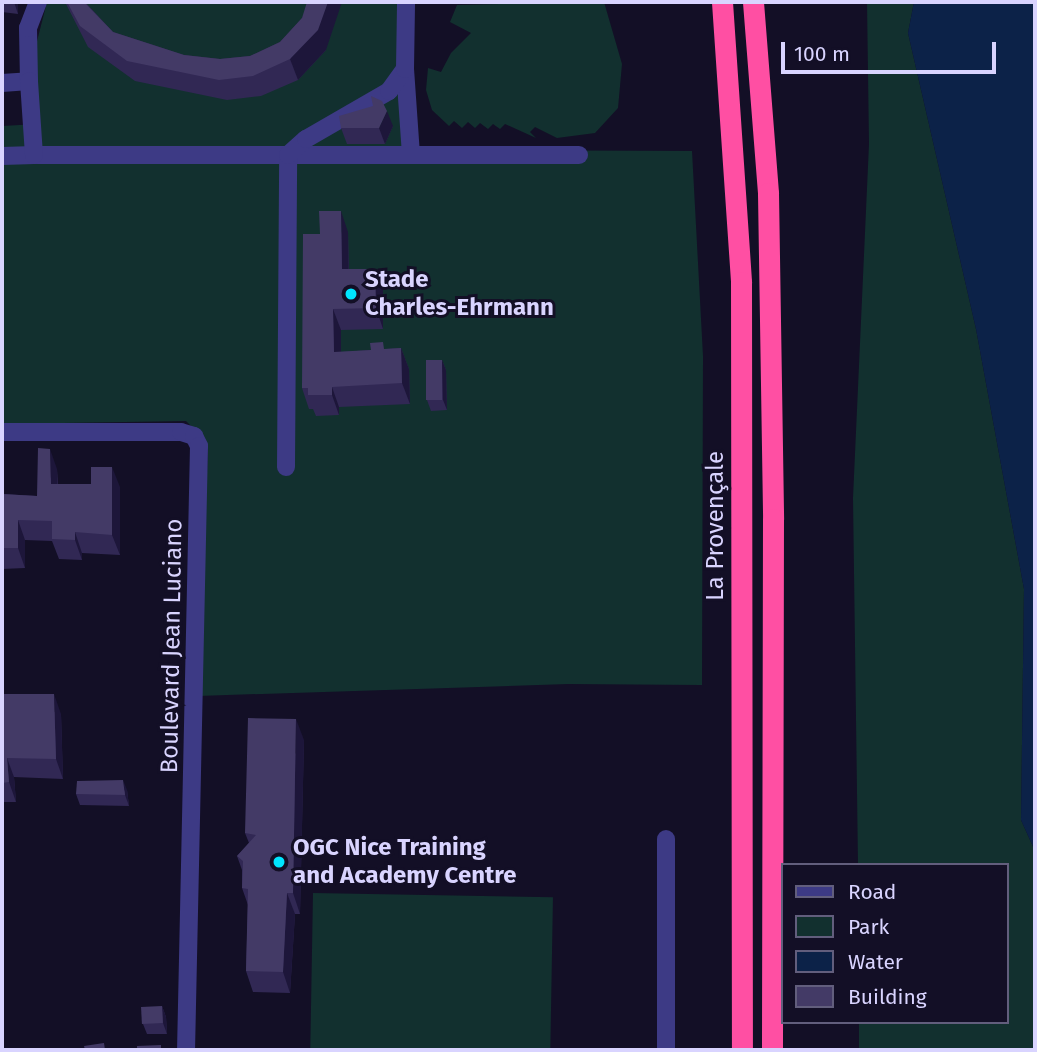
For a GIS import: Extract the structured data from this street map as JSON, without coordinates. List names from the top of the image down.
{
  "streets": {
    "highway": ["La Provençale"],
    "street": ["Boulevard Jean Luciano"]
  },
  "places": ["Stade Charles-Ehrmann", "OGC Nice Training and Academy Centre"],
  "legend": [
    "Road",
    "Park",
    "Water",
    "Building"
  ],
  "scale_bar": "100 m"
}
